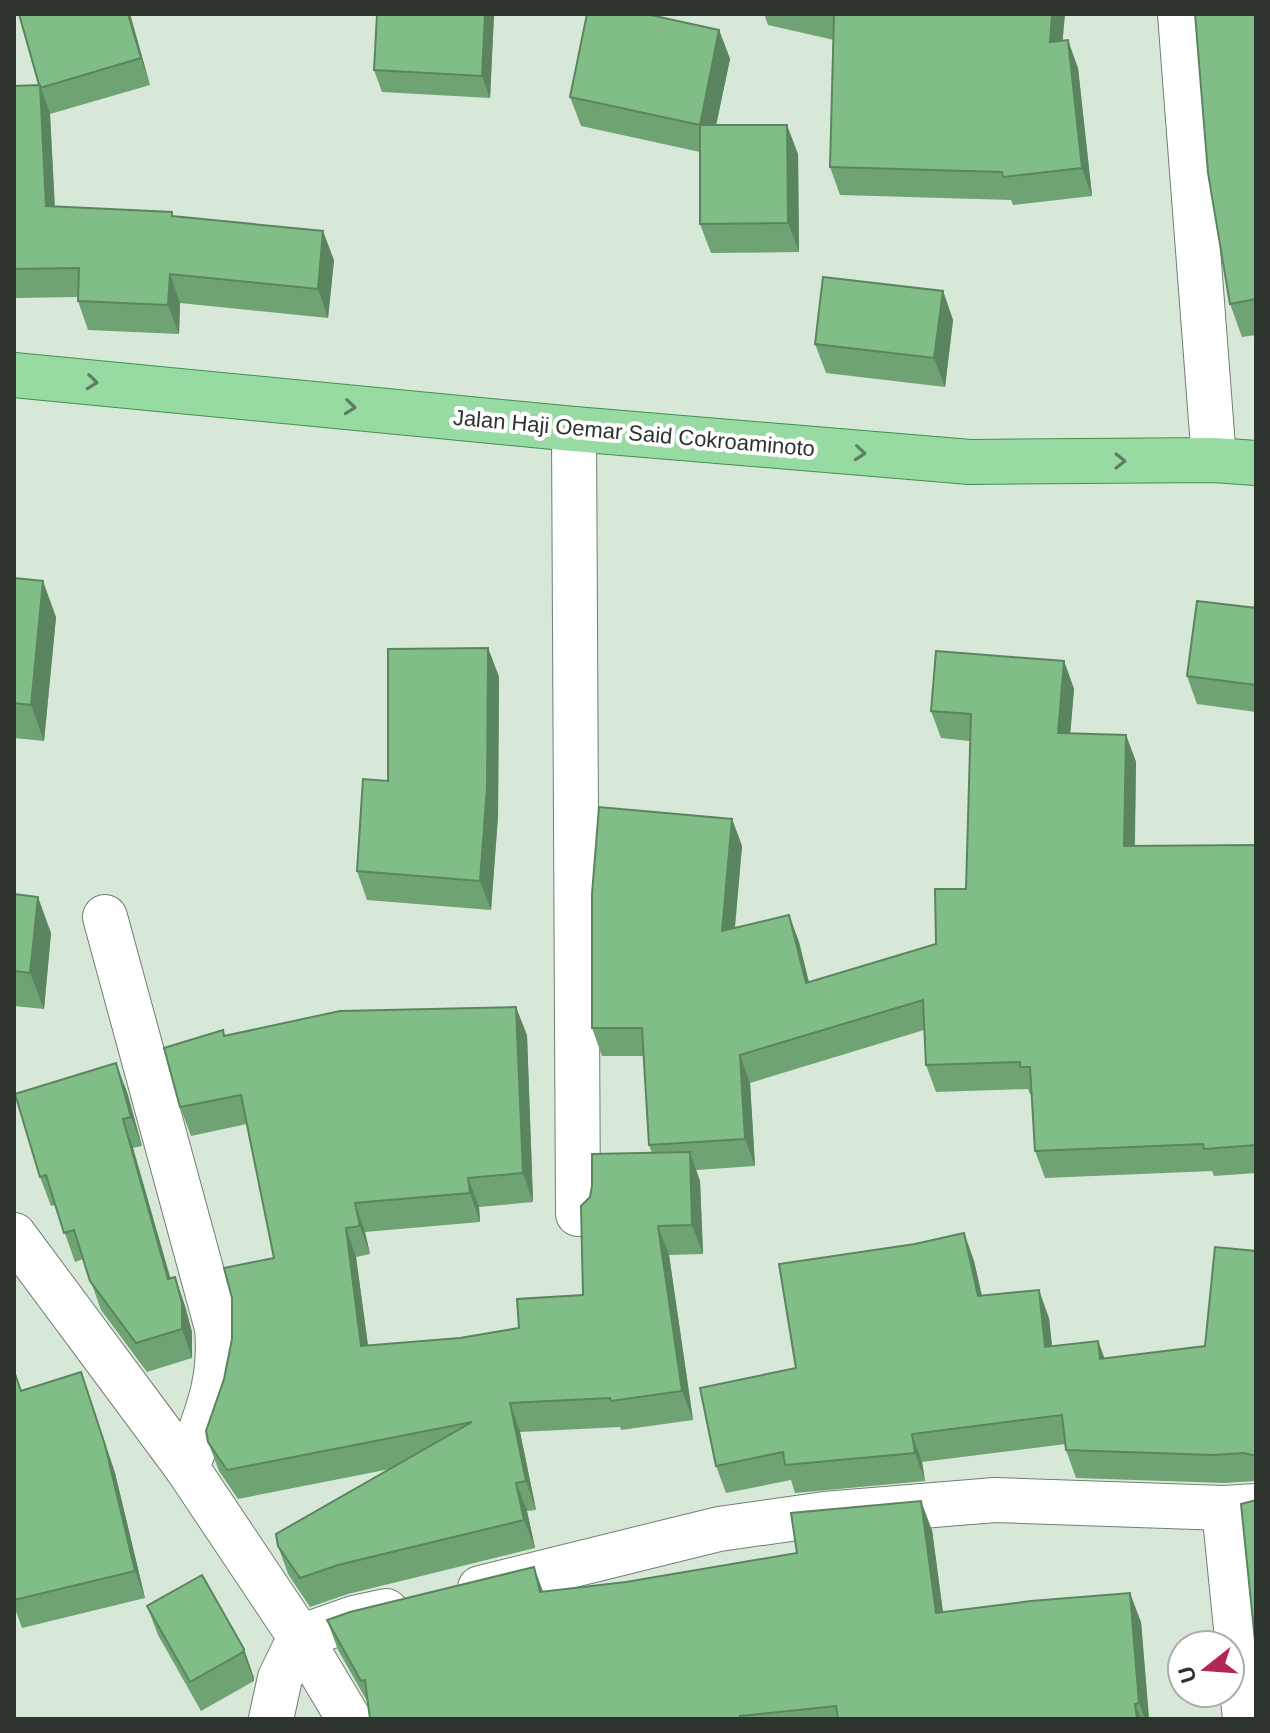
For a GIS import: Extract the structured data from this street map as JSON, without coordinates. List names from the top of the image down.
{
  "streets": {
    "main road": ["Jalan Haji Oemar Said Cokroaminoto"]
  },
  "one_way": ["Jalan Haji Oemar Said Cokroaminoto"],
  "north": "left"
}
